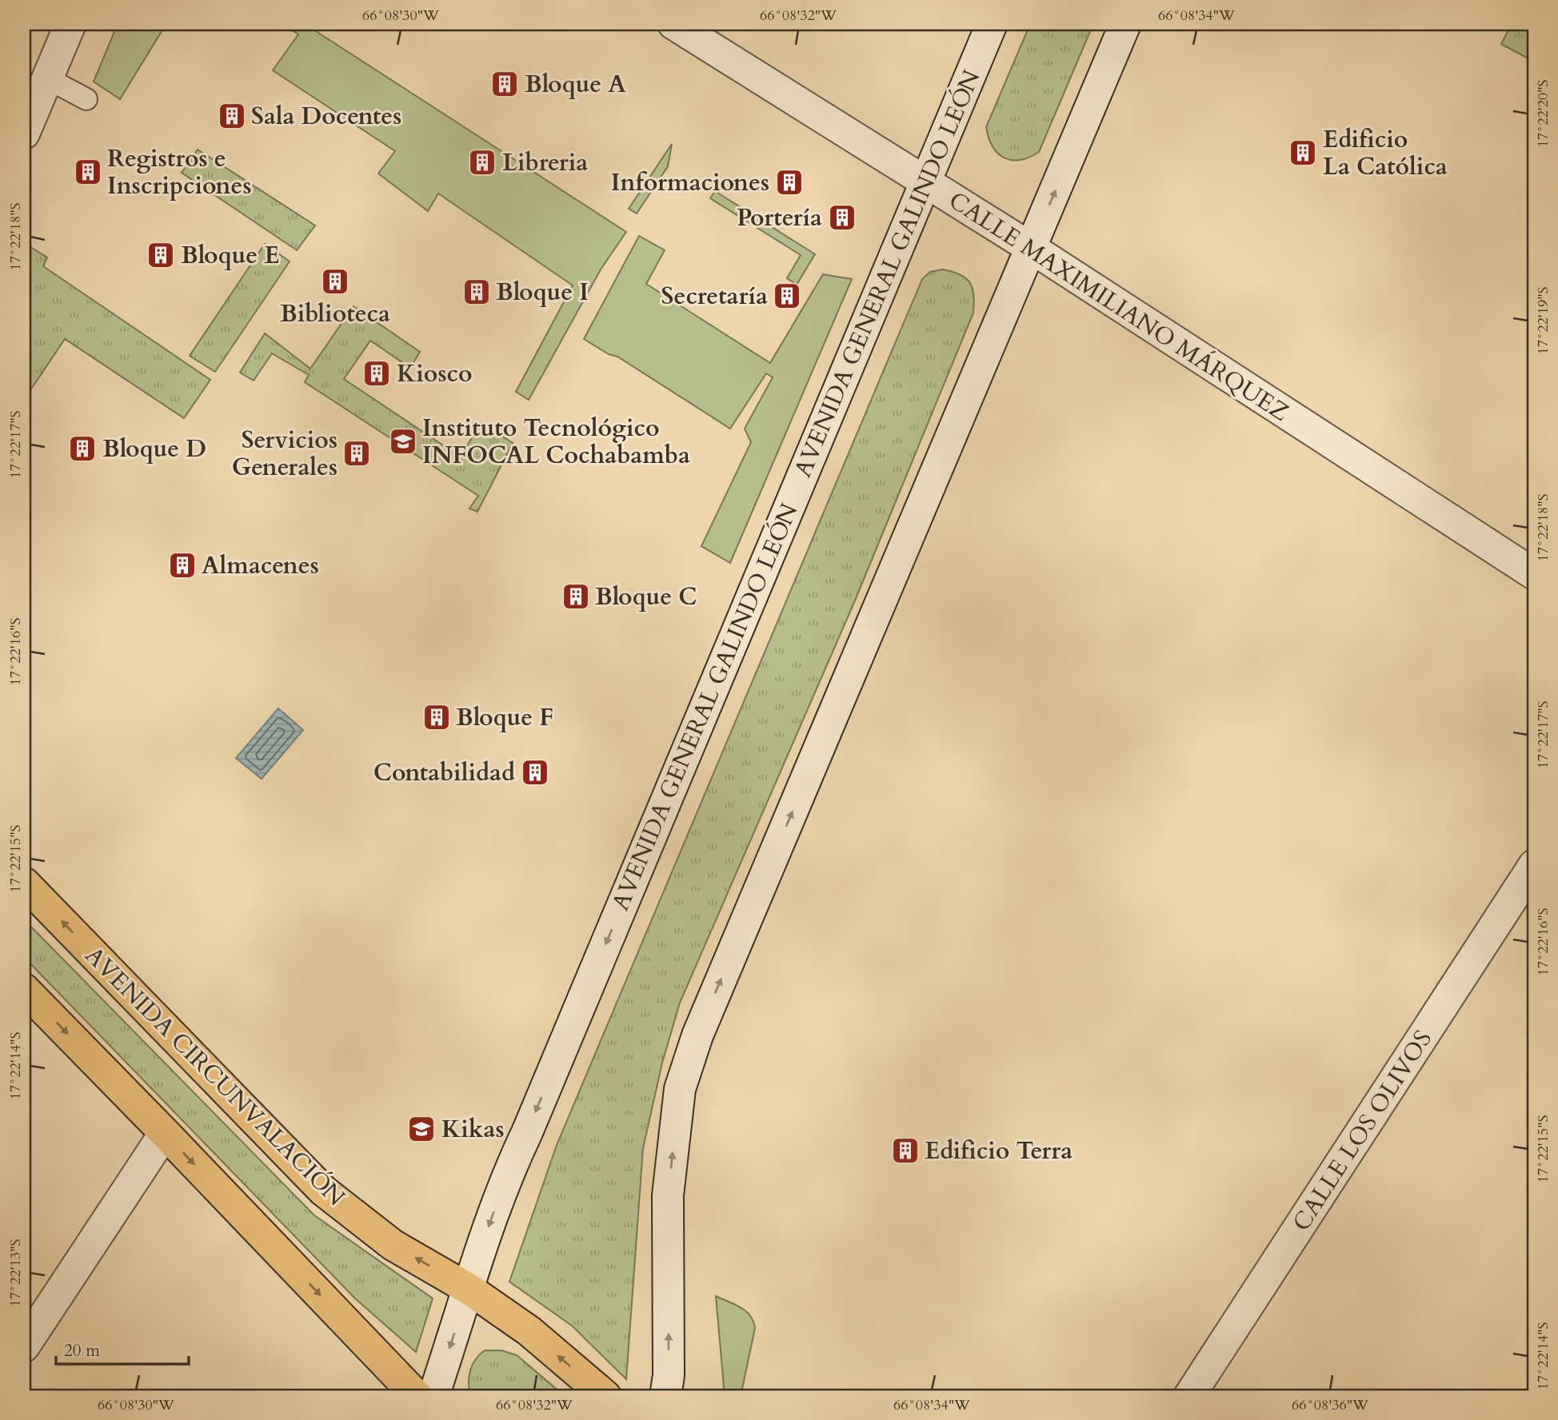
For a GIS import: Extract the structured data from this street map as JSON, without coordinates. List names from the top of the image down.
{
  "streets": {
    "highway": ["AVENIDA CIRCUNVALACIÓN"],
    "main road": ["AVENIDA GENERAL GALINDO LEÓN", "CALLE MAXIMILIANO MÁRQUEZ", "CALLE LOS OLIVOS"]
  },
  "crossings": [
    ["AVENIDA GENERAL GALINDO LEÓN", "CALLE MAXIMILIANO MÁRQUEZ"],
    ["AVENIDA GENERAL GALINDO LEÓN", "AVENIDA CIRCUNVALACIÓN"]
  ],
  "places": {
    "building": [
      "Bloque A",
      "Sala Docentes",
      "Edificio La Católica",
      "Libreria",
      "Registros e Inscripciones",
      "Informaciones",
      "Portería",
      "Bloque E",
      "Biblioteca",
      "Bloque I",
      "Secretaría",
      "Kiosco",
      "Bloque D",
      "Servicios Generales",
      "Almacenes",
      "Bloque C",
      "Bloque F",
      "Contabilidad",
      "Edificio Terra"
    ],
    "school or university": ["Instituto Tecnológico INFOCAL Cochabamba", "Kikas"]
  },
  "scale_bar": "20 m",
  "coordinates": [
    "66°08'30\"W",
    "66°08'32\"W",
    "66°08'34\"W",
    "17°22'20\"S",
    "17°22'18\"S",
    "17°22'19\"S",
    "17°22'17\"S",
    "17°22'16\"S",
    "17°22'15\"S",
    "17°22'14\"S",
    "17°22'13\"S",
    "66°08'36\"W"
  ]
}
